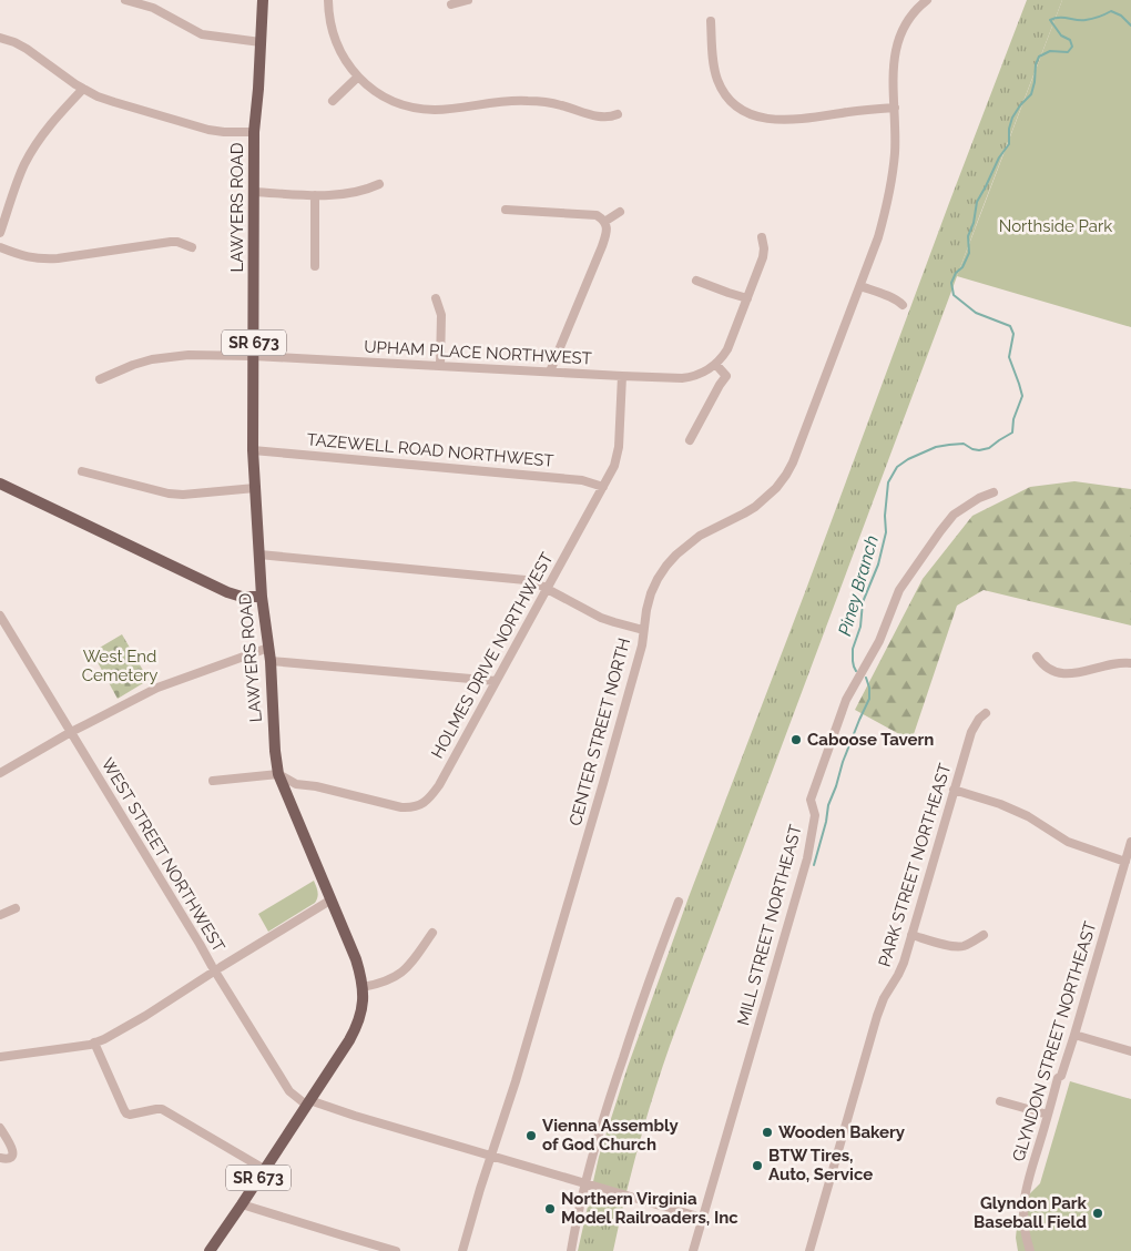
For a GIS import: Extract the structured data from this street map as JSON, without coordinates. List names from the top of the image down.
{
  "streets": {
    "main road": ["LAWYERS ROAD", "SR 673"],
    "street": [
      "UPHAM PLACE NORTHWEST",
      "TAZEWELL ROAD NORTHWEST",
      "HOLMES DRIVE NORTHWEST",
      "CENTER STREET NORTH",
      "WEST STREET NORTHWEST",
      "PARK STREET NORTHEAST",
      "MILL STREET NORTHEAST",
      "GLYNDON STREET NORTHEAST"
    ]
  },
  "crossings": [
    ["LAWYERS ROAD", "UPHAM PLACE NORTHWEST"],
    ["LAWYERS ROAD", "TAZEWELL ROAD NORTHWEST"],
    ["LAWYERS ROAD", "HOLMES DRIVE NORTHWEST"],
    ["LAWYERS ROAD", "WEST STREET NORTHWEST"],
    ["UPHAM PLACE NORTHWEST", "HOLMES DRIVE NORTHWEST"],
    ["TAZEWELL ROAD NORTHWEST", "HOLMES DRIVE NORTHWEST"]
  ],
  "water": ["Piney Branch"],
  "parks": ["Northside Park", "West End Cemetery"],
  "places": [
    "Caboose Tavern",
    "Wooden Bakery",
    "Vienna Assembly of God Church",
    "BTW Tires, Auto, Service",
    "Northern Virginia Model Railroaders, Inc",
    "Glyndon Park Baseball Field"
  ]
}
